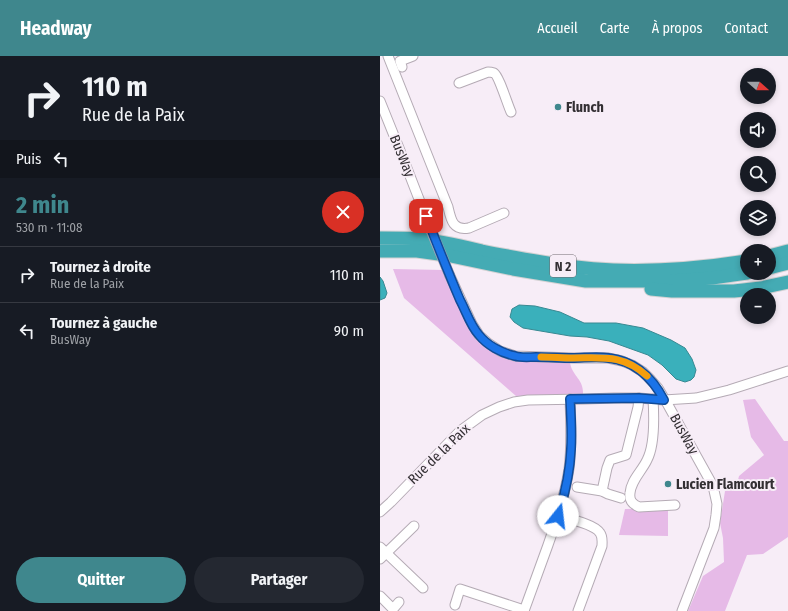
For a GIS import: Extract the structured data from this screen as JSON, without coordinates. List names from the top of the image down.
{
  "streets": {
    "highway": ["N 2"],
    "street": ["BusWay", "Rue de la Paix"]
  },
  "crossings": [
    ["BusWay", "Rue de la Paix"]
  ],
  "places": ["Flunch", "Lucien Flamcourt"],
  "north": "right",
  "page": {
    "header": "Headway",
    "nav": [
      "Accueil",
      "Carte",
      "À propos",
      "Contact"
    ],
    "turn": ["110 m", "Rue de la Paix"],
    "map_buttons": ["+", "−"],
    "then": "Puis",
    "heading": ["2 min", "530 m · 11:08"],
    "list": [
      {
        "name": "Tournez à droite",
        "note": "Rue de la Paix",
        "value": "110 m"
      },
      {
        "name": "Tournez à gauche",
        "note": "BusWay",
        "value": "90 m"
      }
    ],
    "buttons": ["Quitter", "Partager"]
  }
}
